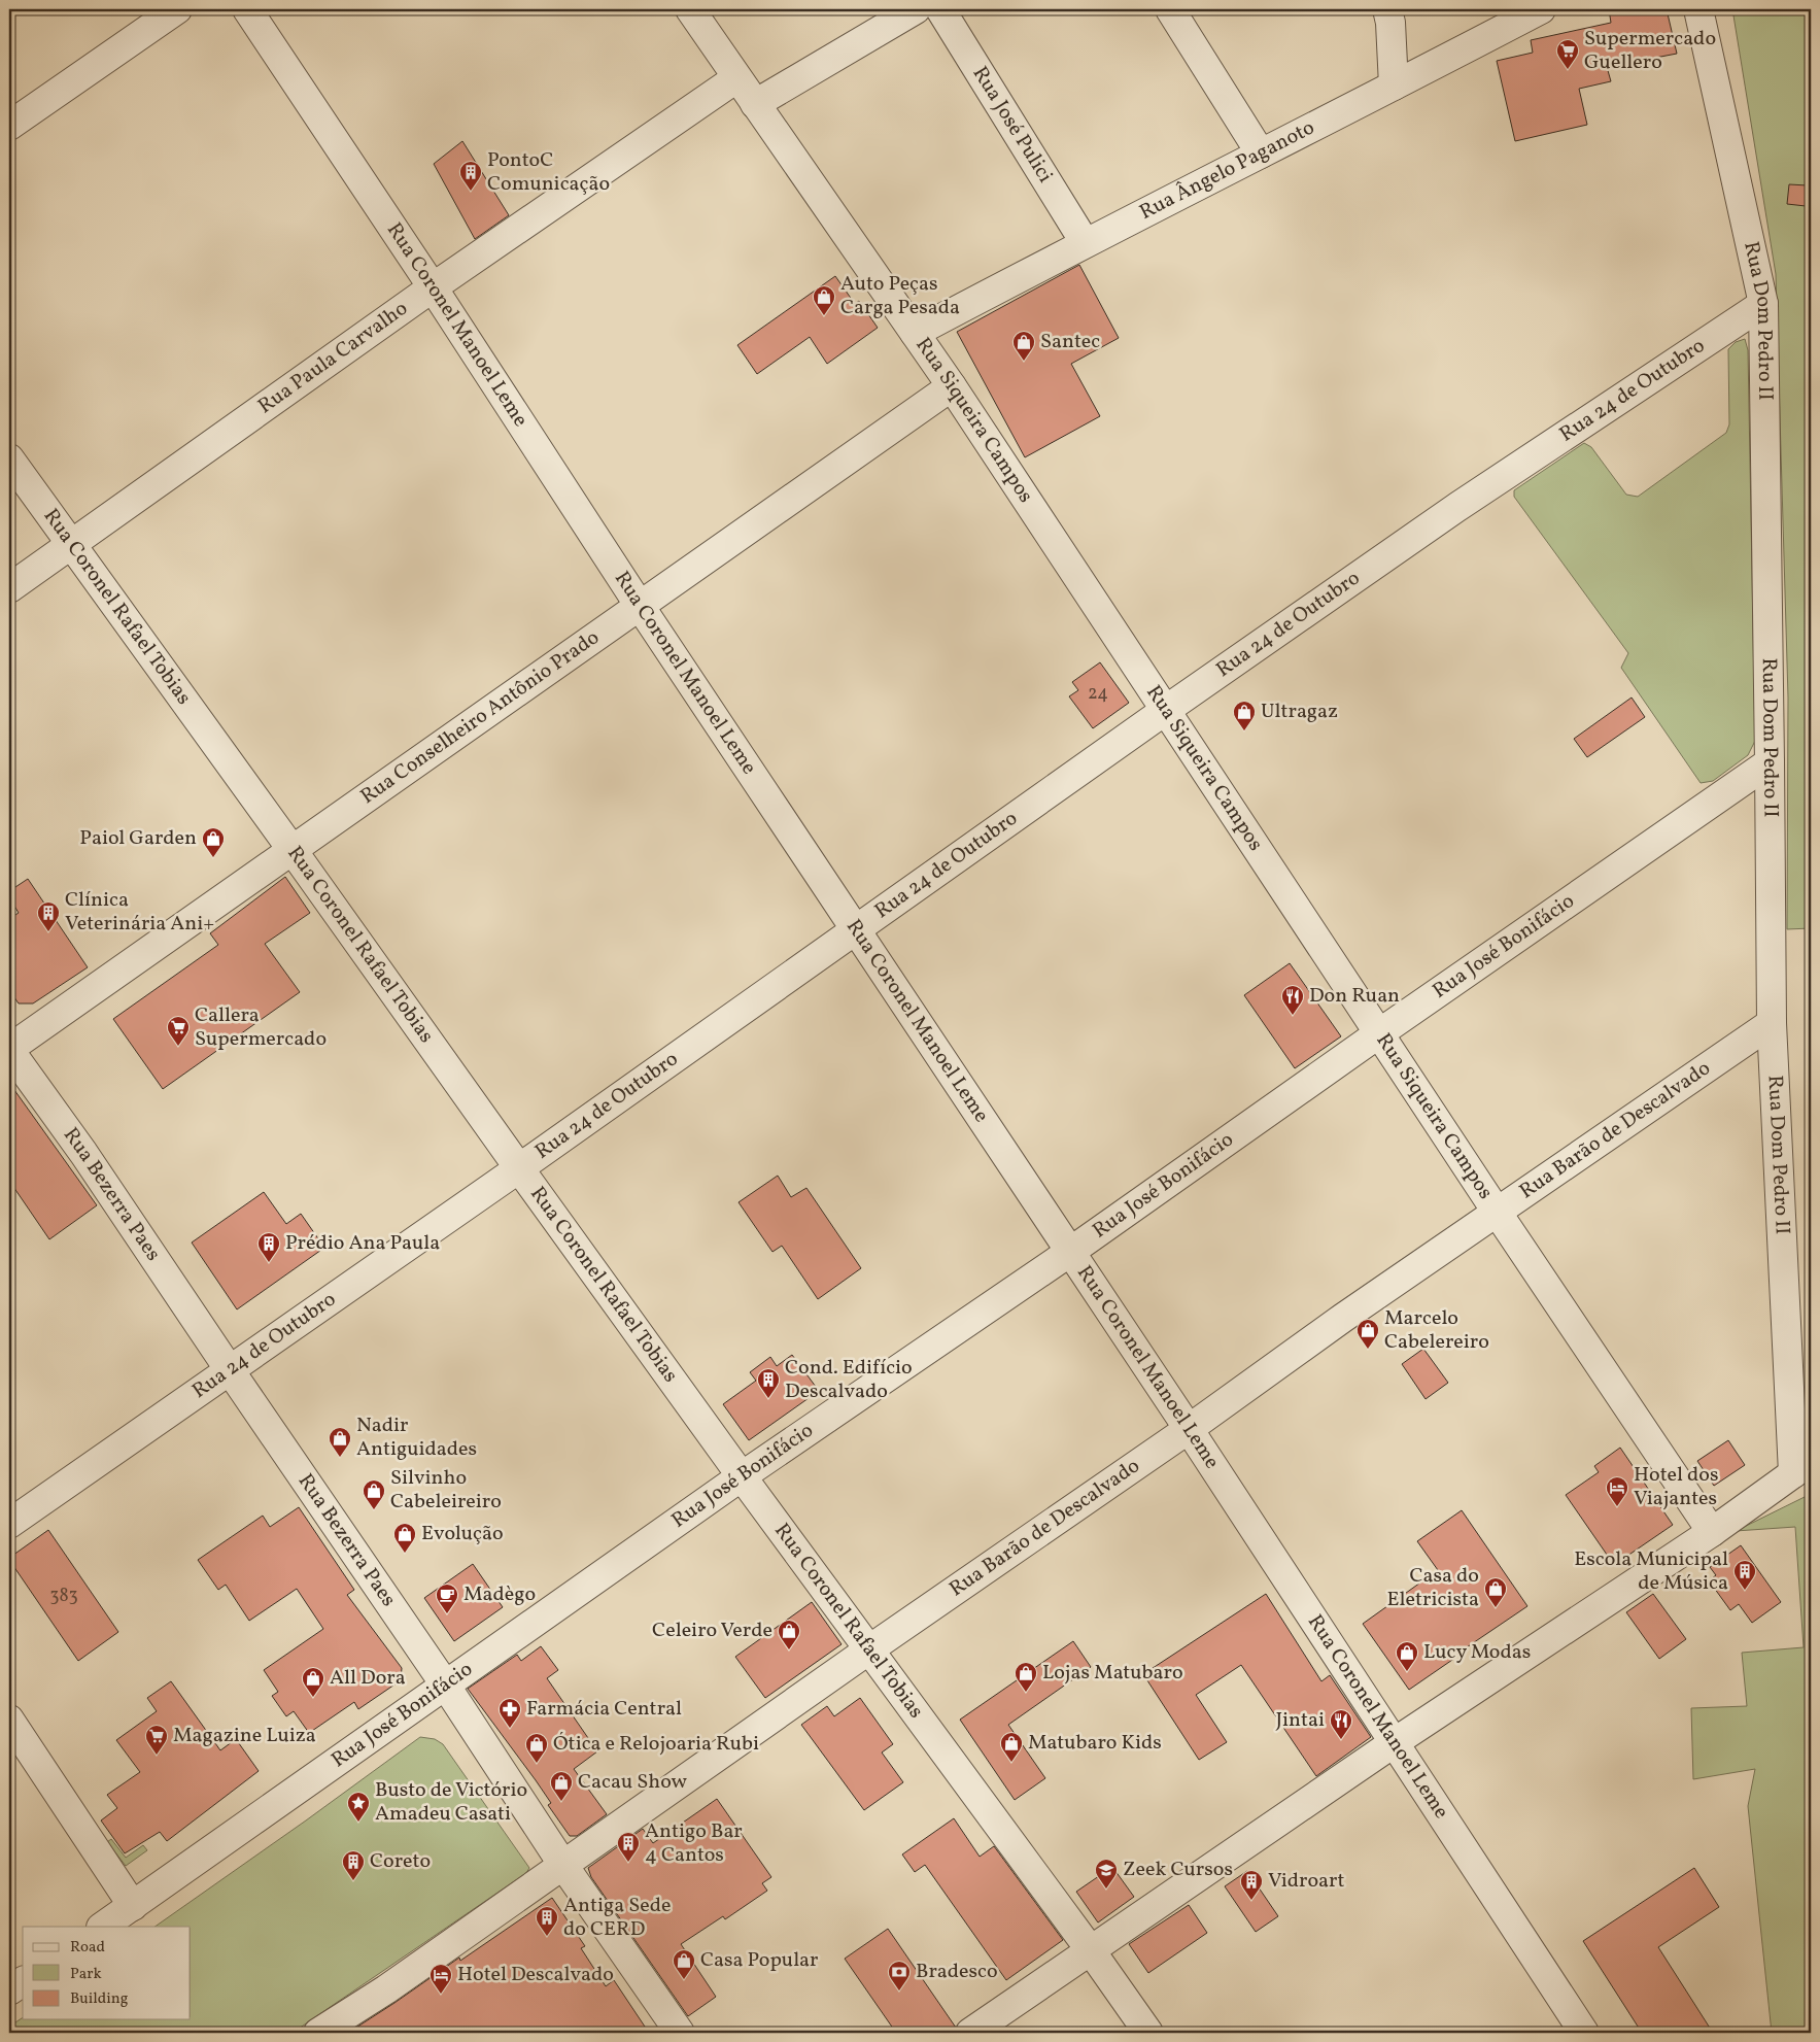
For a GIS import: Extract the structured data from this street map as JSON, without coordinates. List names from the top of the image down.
{
  "streets": {
    "street": [
      "Rua José Pulici",
      "Rua Ângelo Paganoto",
      "Rua Dom Pedro II",
      "Rua Coronel Manoel Leme",
      "Rua Paula Carvalho",
      "Rua 24 de Outubro",
      "Rua Siqueira Campos",
      "Rua Coronel Rafael Tobias",
      "Rua Conselheiro Antônio Prado",
      "Rua José Bonifácio",
      "Rua Barão de Descalvado",
      "Rua Bezerra Paes"
    ]
  },
  "crossings": [
    ["Rua José Pulici", "Rua Ângelo Paganoto"],
    ["Rua Ângelo Paganoto", "Rua Siqueira Campos"],
    ["Rua Dom Pedro II", "Rua 24 de Outubro"],
    ["Rua Dom Pedro II", "Rua José Bonifácio"],
    ["Rua Dom Pedro II", "Rua Barão de Descalvado"],
    ["Rua Coronel Manoel Leme", "Rua Paula Carvalho"],
    ["Rua Coronel Manoel Leme", "Rua 24 de Outubro"],
    ["Rua Coronel Manoel Leme", "Rua Conselheiro Antônio Prado"],
    ["Rua Coronel Manoel Leme", "Rua José Bonifácio"],
    ["Rua Coronel Manoel Leme", "Rua Barão de Descalvado"],
    ["Rua Paula Carvalho", "Rua Siqueira Campos"],
    ["Rua Paula Carvalho", "Rua Coronel Rafael Tobias"],
    ["Rua 24 de Outubro", "Rua Siqueira Campos"],
    ["Rua 24 de Outubro", "Rua Coronel Rafael Tobias"],
    ["Rua 24 de Outubro", "Rua Bezerra Paes"],
    ["Rua Siqueira Campos", "Rua Conselheiro Antônio Prado"],
    ["Rua Siqueira Campos", "Rua José Bonifácio"],
    ["Rua Siqueira Campos", "Rua Barão de Descalvado"],
    ["Rua Coronel Rafael Tobias", "Rua Conselheiro Antônio Prado"],
    ["Rua Coronel Rafael Tobias", "Rua José Bonifácio"],
    ["Rua Coronel Rafael Tobias", "Rua Barão de Descalvado"],
    ["Rua Conselheiro Antônio Prado", "Rua Bezerra Paes"],
    ["Rua José Bonifácio", "Rua Bezerra Paes"],
    ["Rua Barão de Descalvado", "Rua Bezerra Paes"]
  ],
  "places": {
    "supermarket": ["Supermercado Guellero", "Callera Supermercado", "Magazine Luiza"],
    "building": [
      "PontoC Comunicação",
      "Clínica Veterinária Ani+",
      "Prédio Ana Paula",
      "Cond. Edifício Descalvado",
      "Escola Municipal de Música",
      "Antigo Bar 4 Cantos",
      "Coreto",
      "Vidroart",
      "Antiga Sede do CERD"
    ],
    "shop": [
      "Auto Peças Carga Pesada",
      "Santec",
      "Ultragaz",
      "Paiol Garden",
      "Marcelo Cabelereiro",
      "Nadir Antiguidades",
      "Silvinho Cabeleireiro",
      "Evolução",
      "Casa do Eletricista",
      "Celeiro Verde",
      "Lucy Modas",
      "Lojas Matubaro",
      "All Dora",
      "Matubaro Kids",
      "Ótica e Relojoaria Rubi",
      "Cacau Show",
      "Casa Popular"
    ],
    "restaurant": ["Don Ruan", "Jintai"],
    "hotel": ["Hotel dos Viajantes", "Hotel Descalvado"],
    "cafe": ["Madègo"],
    "pharmacy": ["Farmácia Central"],
    "place": ["Busto de Victório Amadeu Casati"],
    "school or university": ["Zeek Cursos"],
    "bank": ["Bradesco"]
  },
  "house_numbers": ["24", "383"],
  "legend": ["Road", "Park", "Building"]
}
